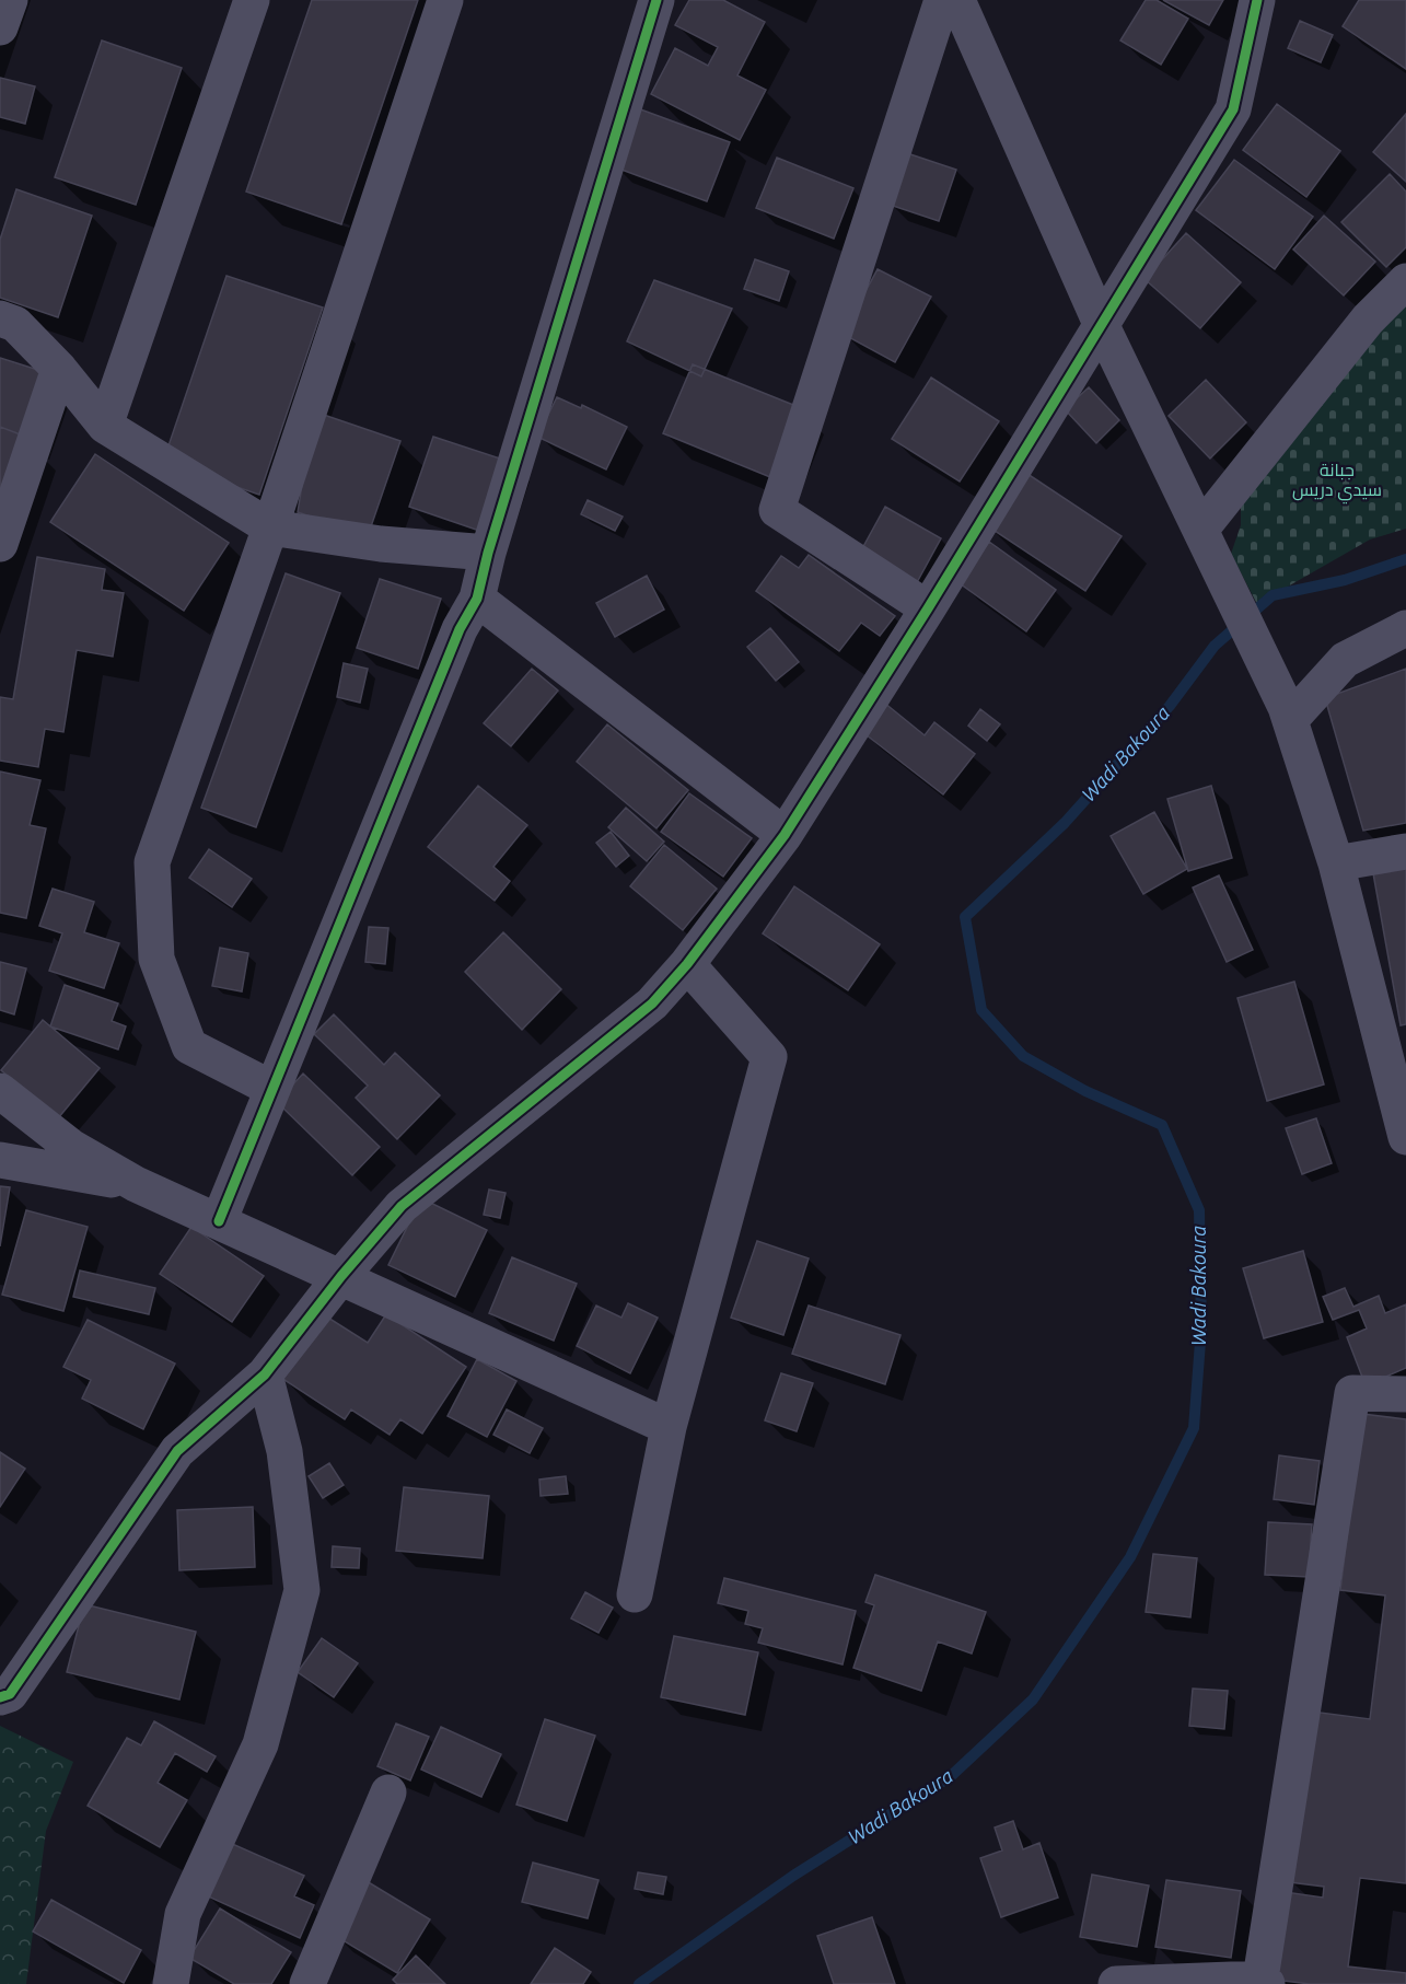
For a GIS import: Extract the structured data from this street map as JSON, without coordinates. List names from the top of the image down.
{
  "water": ["Wadi Bakoura"],
  "parks": ["جبانة سيدي دريس"]
}
